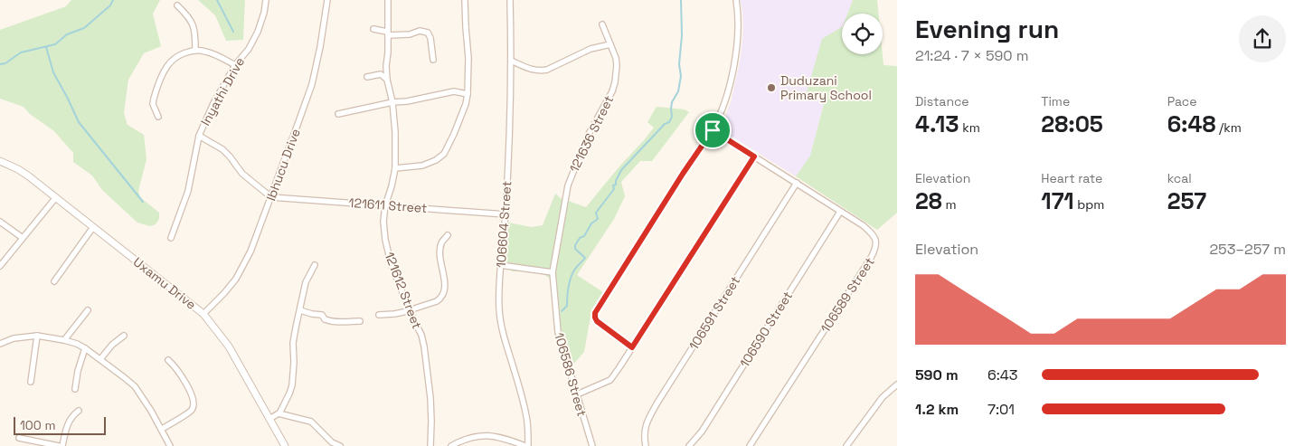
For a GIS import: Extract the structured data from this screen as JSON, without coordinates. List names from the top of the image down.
{
  "streets": {
    "street": [
      "Inyathi Drive",
      "121636 Street",
      "Ibhucu Drive",
      "121611 Street",
      "106604 Street",
      "Uxamu Drive",
      "121612 Street",
      "106589 Street",
      "106591 Street",
      "106590 Street",
      "106586 Street"
    ]
  },
  "crossings": [
    ["121636 Street", "106586 Street"],
    ["Ibhucu Drive", "121611 Street"],
    ["Ibhucu Drive", "Uxamu Drive"],
    ["121611 Street", "106604 Street"],
    ["121611 Street", "121612 Street"],
    ["106589 Street", "106591 Street"],
    ["106589 Street", "106590 Street"]
  ],
  "places": ["Duduzani Primary School"],
  "scale_bar": "100 m",
  "page": {
    "heading": ["Evening run", "21:24 · 7 × 590 m"],
    "stats": [
      ["Distance", "4.13 km"],
      ["Time", "28:05"],
      ["Pace", "6:48 /km"],
      ["Elevation", "28 m"],
      ["Heart rate", "171 bpm"],
      ["kcal", "257"]
    ],
    "chart": ["Elevation", "253–257 m"],
    "list": [
      {
        "name": "590 m",
        "note": "6:43"
      },
      {
        "name": "1.2 km",
        "note": "7:01"
      }
    ],
    "scale": "100 m"
  }
}
